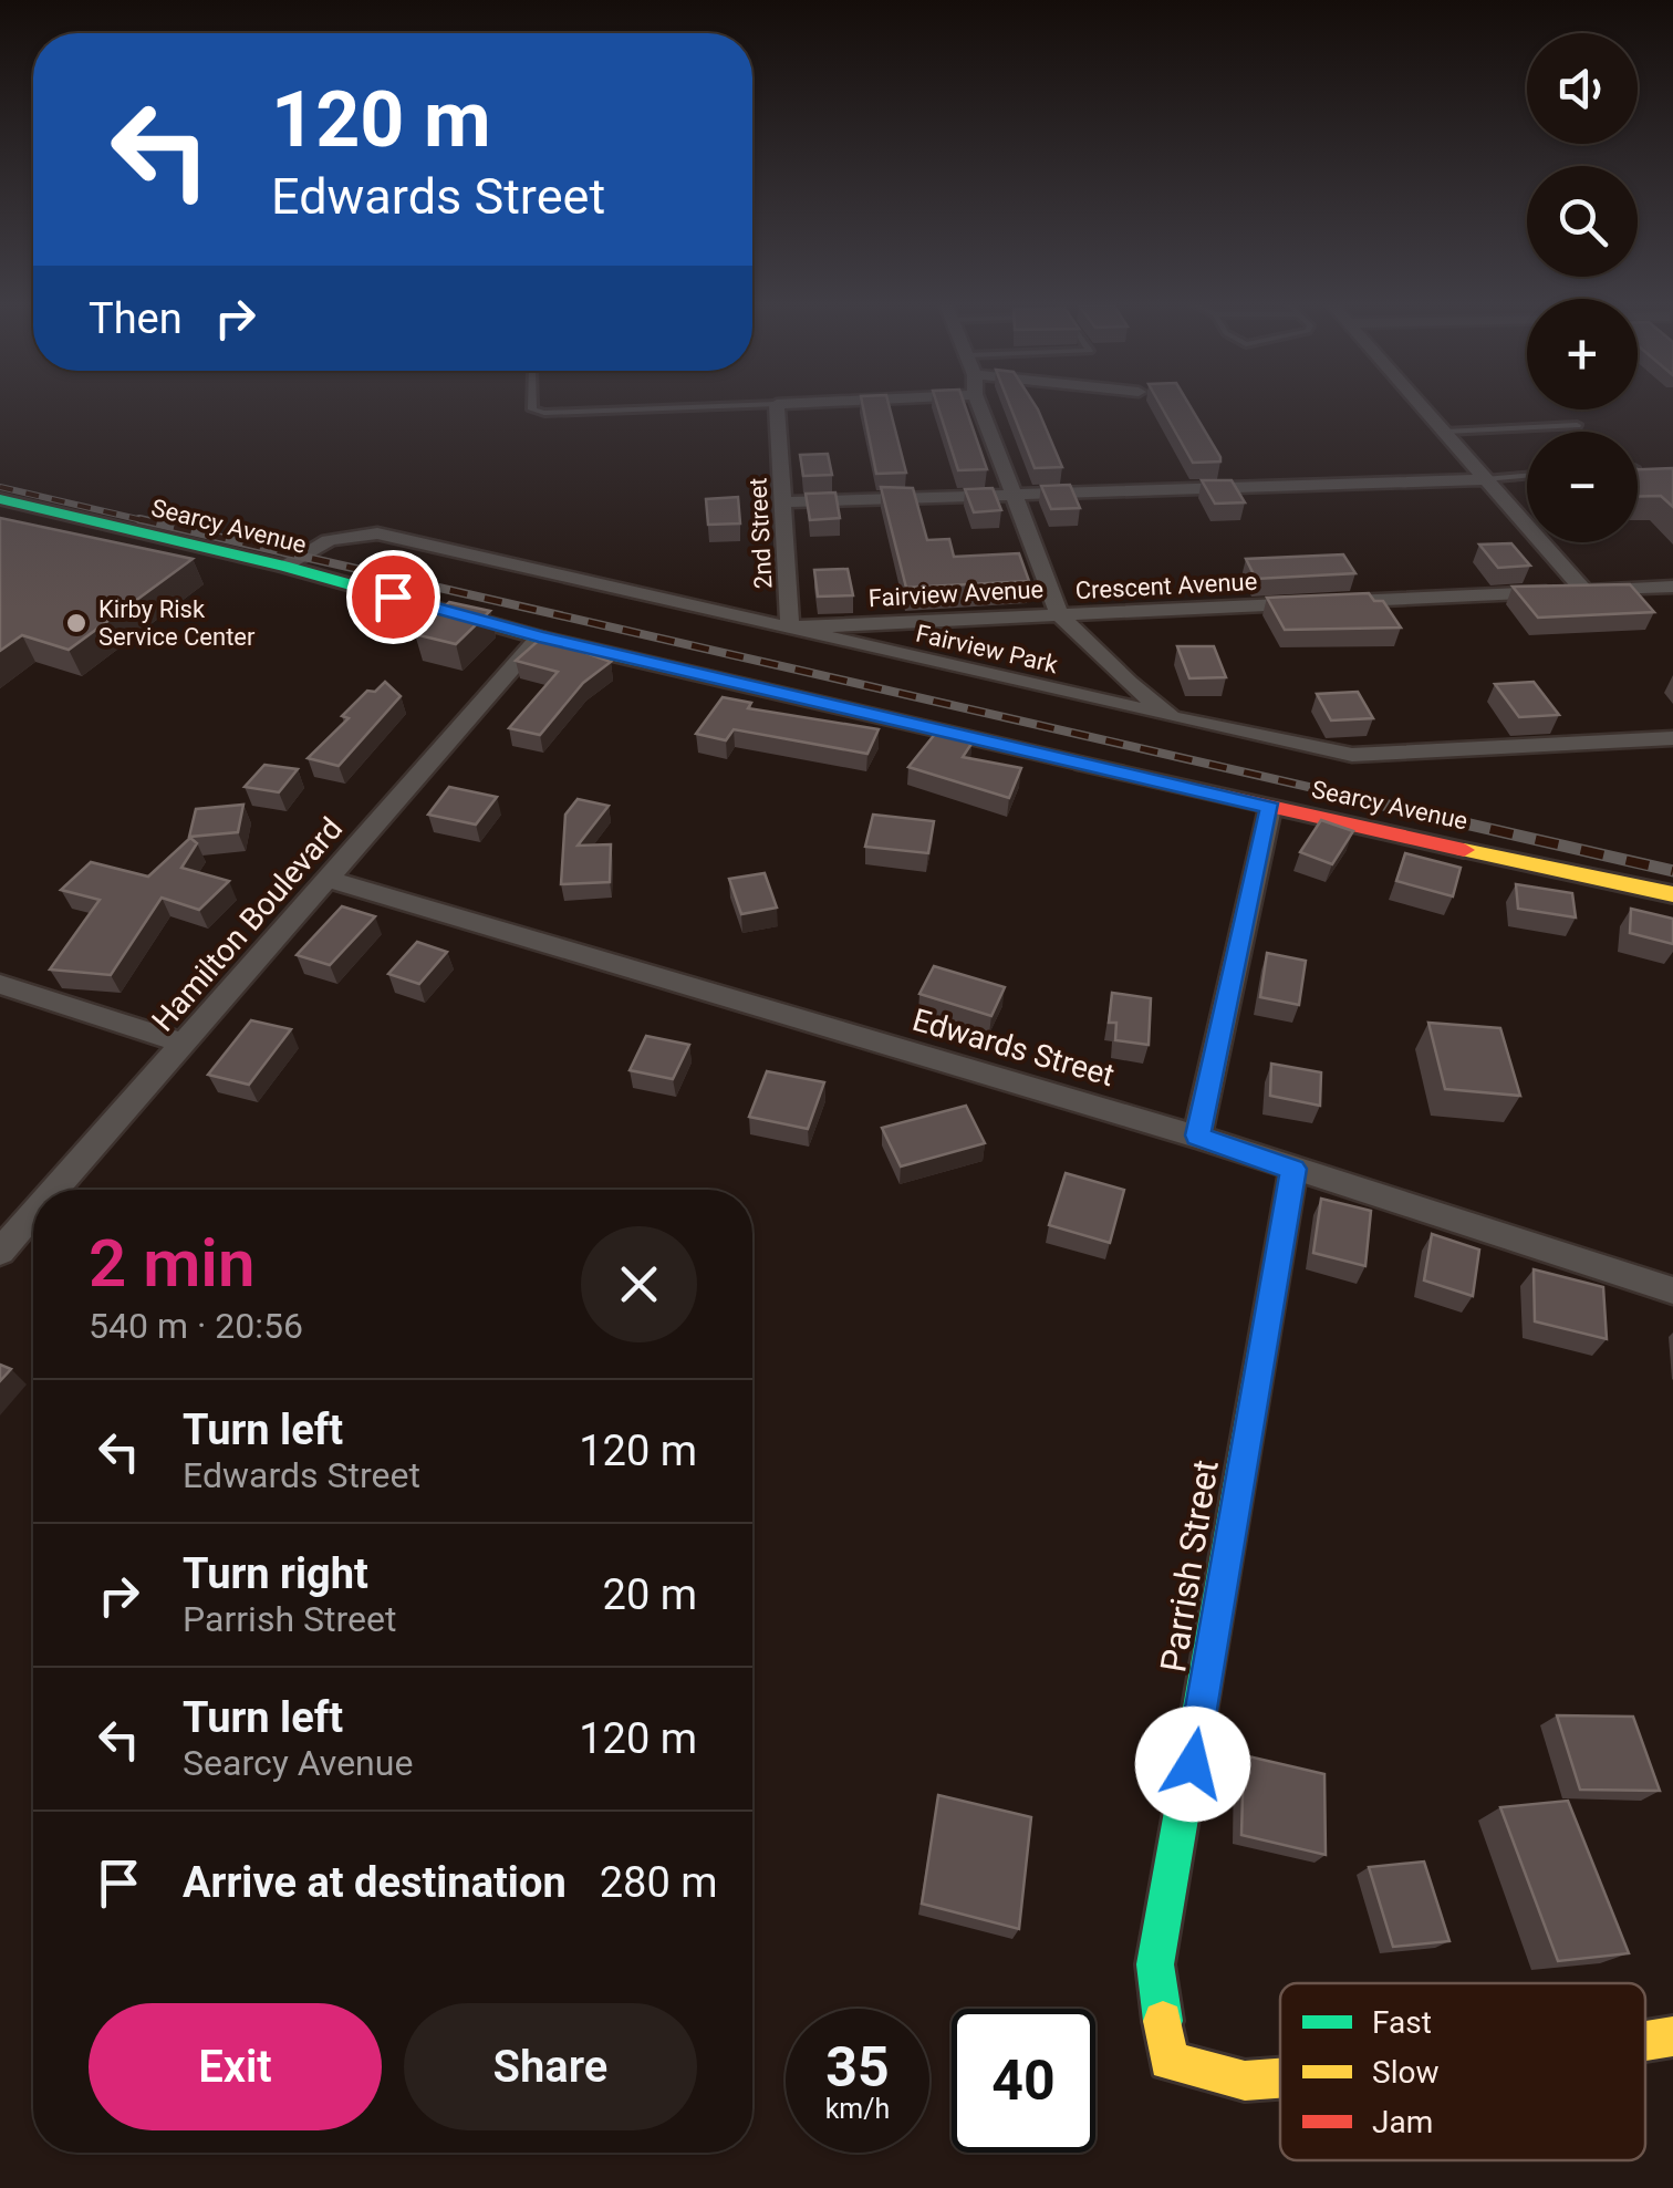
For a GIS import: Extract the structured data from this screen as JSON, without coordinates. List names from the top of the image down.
{
  "streets": {
    "street": [
      "Searcy Avenue",
      "2nd Street",
      "Crescent Avenue",
      "Fairview Avenue",
      "Fairview Park",
      "Hamilton Boulevard",
      "Edwards Street",
      "Parrish Street"
    ]
  },
  "crossings": [
    ["Searcy Avenue", "Fairview Avenue"],
    ["Searcy Avenue", "Hamilton Boulevard"],
    ["2nd Street", "Fairview Avenue"],
    ["2nd Street", "Fairview Park"],
    ["Crescent Avenue", "Fairview Avenue"],
    ["Fairview Avenue", "Fairview Park"],
    ["Hamilton Boulevard", "Edwards Street"],
    ["Edwards Street", "Parrish Street"]
  ],
  "places": ["Kirby Risk Service Center"],
  "legend": ["Fast", "Slow", "Jam"],
  "page": {
    "map_buttons": ["+", "−"],
    "turn": ["120 m", "Edwards Street"],
    "then": "Then",
    "heading": ["2 min", "540 m · 20:56"],
    "list": [
      {
        "name": "Turn left",
        "note": "Edwards Street",
        "value": "120 m"
      },
      {
        "name": "Turn right",
        "note": "Parrish Street",
        "value": "20 m"
      },
      {
        "name": "Turn left",
        "note": "Searcy Avenue",
        "value": "120 m"
      },
      {
        "name": "Arrive at destination",
        "value": "280 m"
      }
    ],
    "buttons": ["Exit", "Share"],
    "speed": "35 km/h",
    "limit": "40"
  }
}
